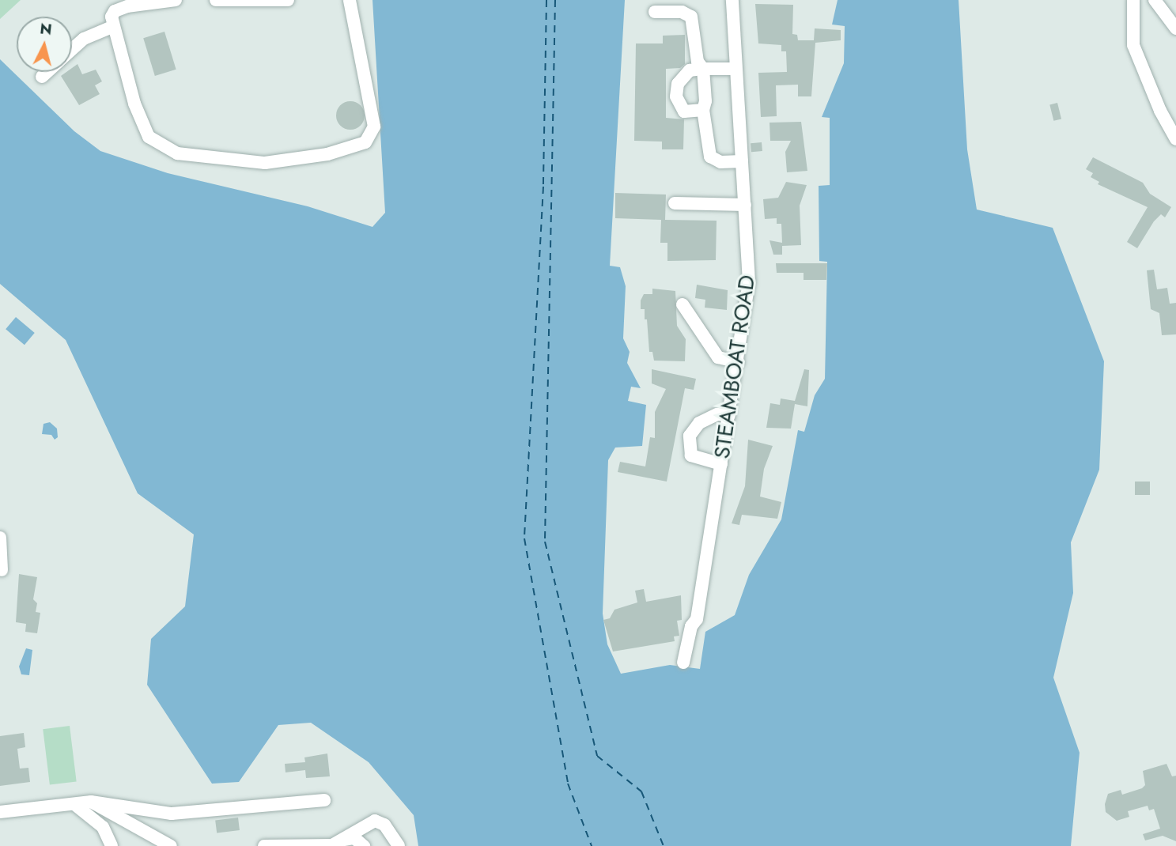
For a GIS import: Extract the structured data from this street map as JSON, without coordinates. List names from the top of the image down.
{
  "streets": {
    "street": ["STEAMBOAT ROAD"]
  },
  "north": "top"
}
